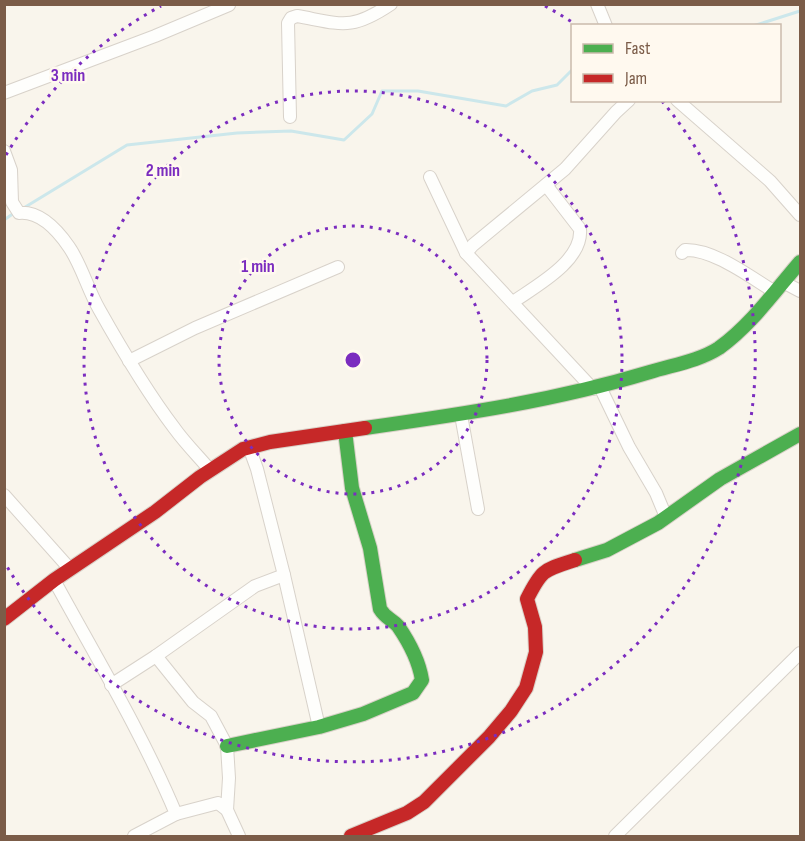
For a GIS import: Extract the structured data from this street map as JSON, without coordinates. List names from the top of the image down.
{
  "legend": ["Fast", "Jam"],
  "rings": ["3 min", "2 min", "1 min"]
}
